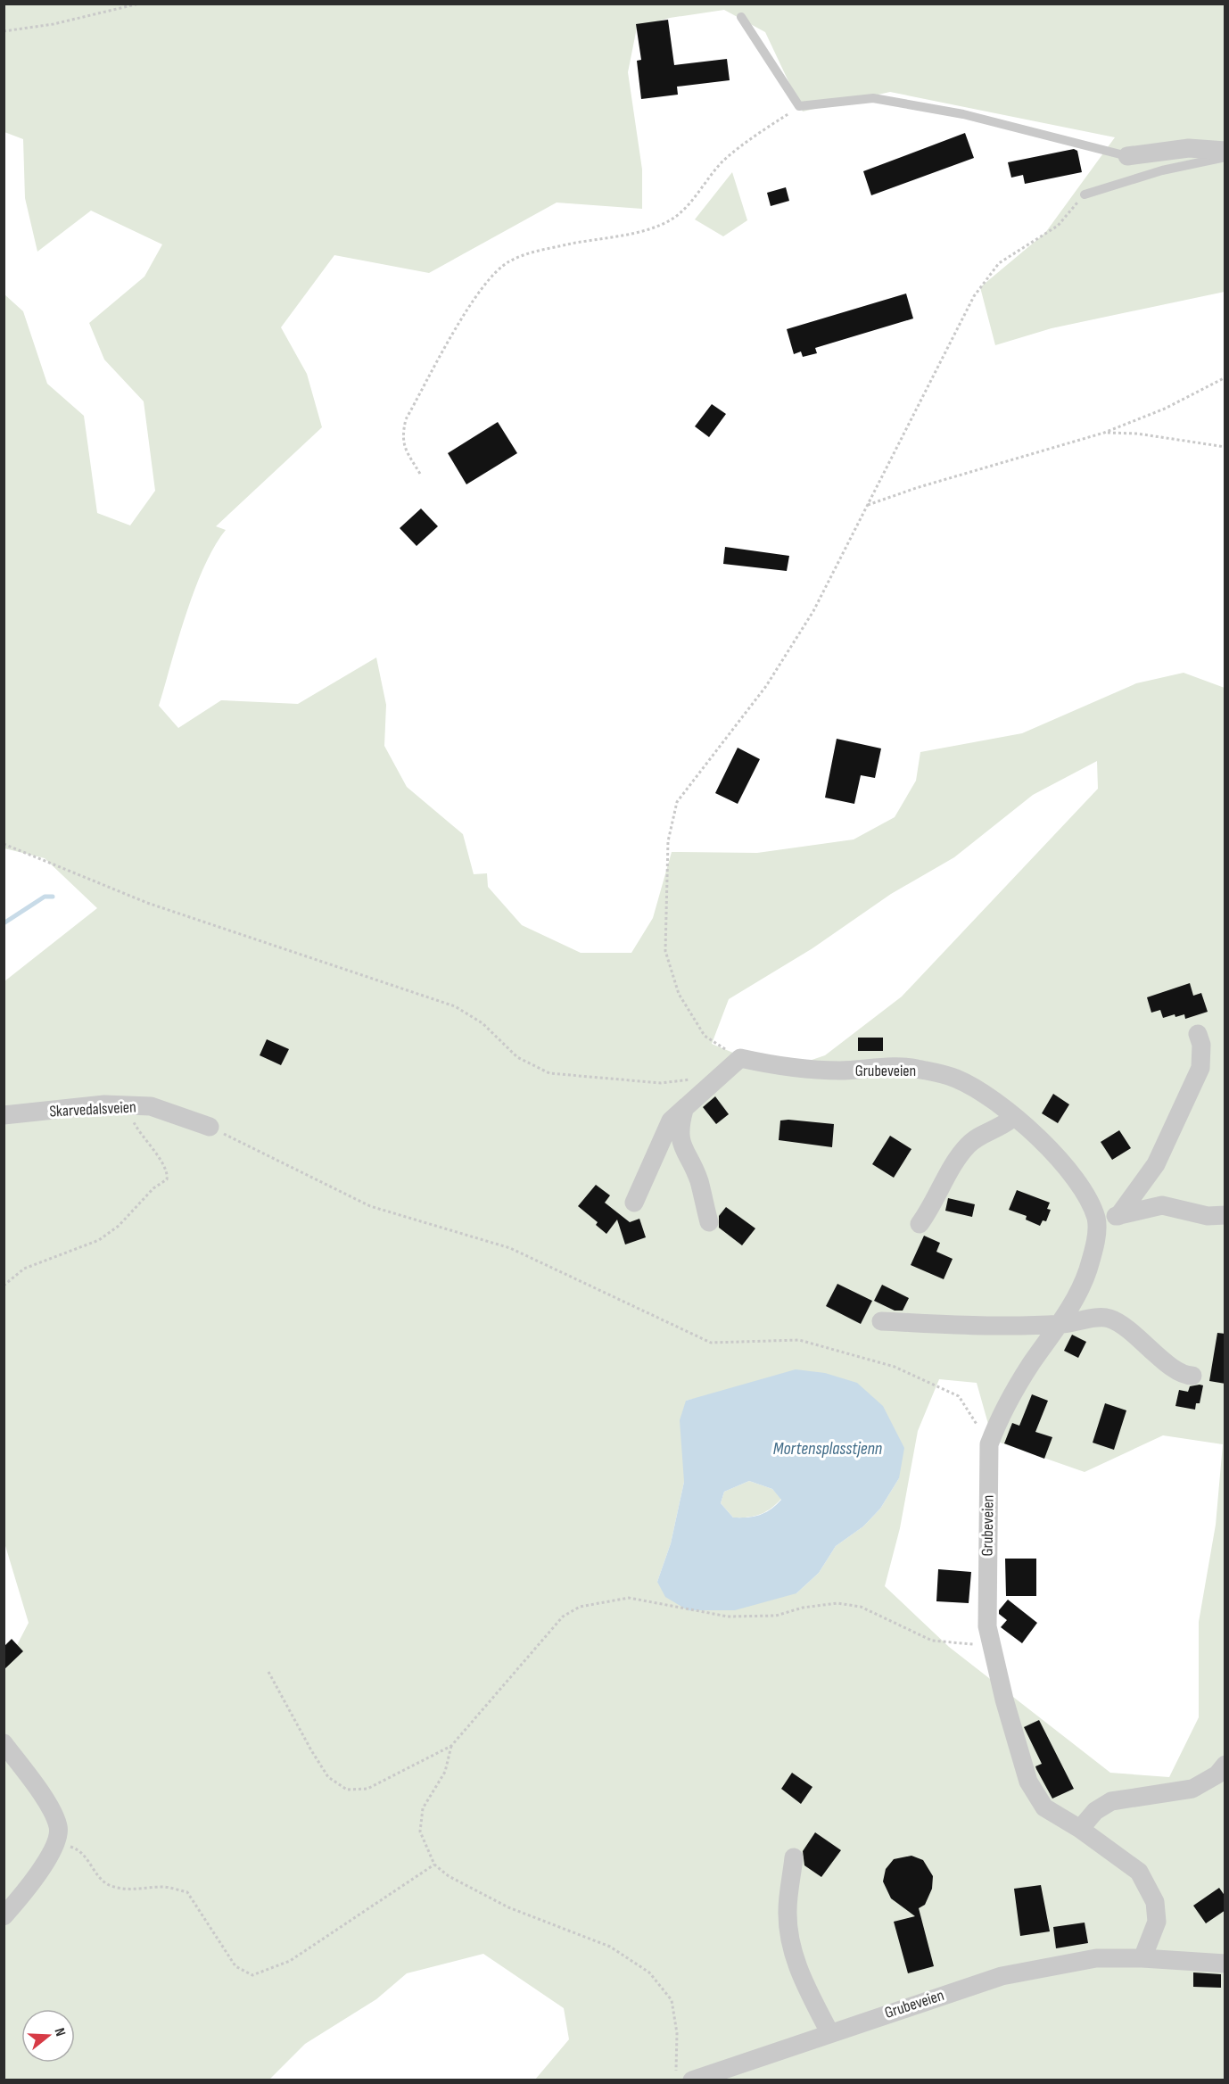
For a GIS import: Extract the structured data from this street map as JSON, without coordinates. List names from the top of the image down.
{
  "streets": {
    "street": ["Grubeveien", "Skarvedalsveien"]
  },
  "water": ["Mortensplasstjenn"],
  "north": "right"
}
